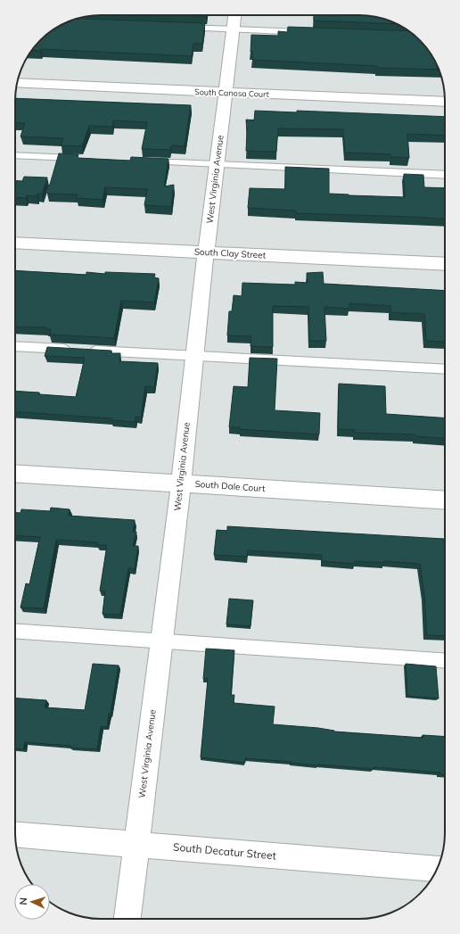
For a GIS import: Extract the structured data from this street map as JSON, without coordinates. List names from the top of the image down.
{
  "streets": {
    "street": [
      "South Canosa Court",
      "West Virginia Avenue",
      "South Clay Street",
      "South Dale Court",
      "South Decatur Street"
    ]
  },
  "crossings": [
    ["South Canosa Court", "West Virginia Avenue"],
    ["West Virginia Avenue", "South Clay Street"],
    ["West Virginia Avenue", "South Dale Court"],
    ["West Virginia Avenue", "South Decatur Street"]
  ],
  "north": "left"
}
